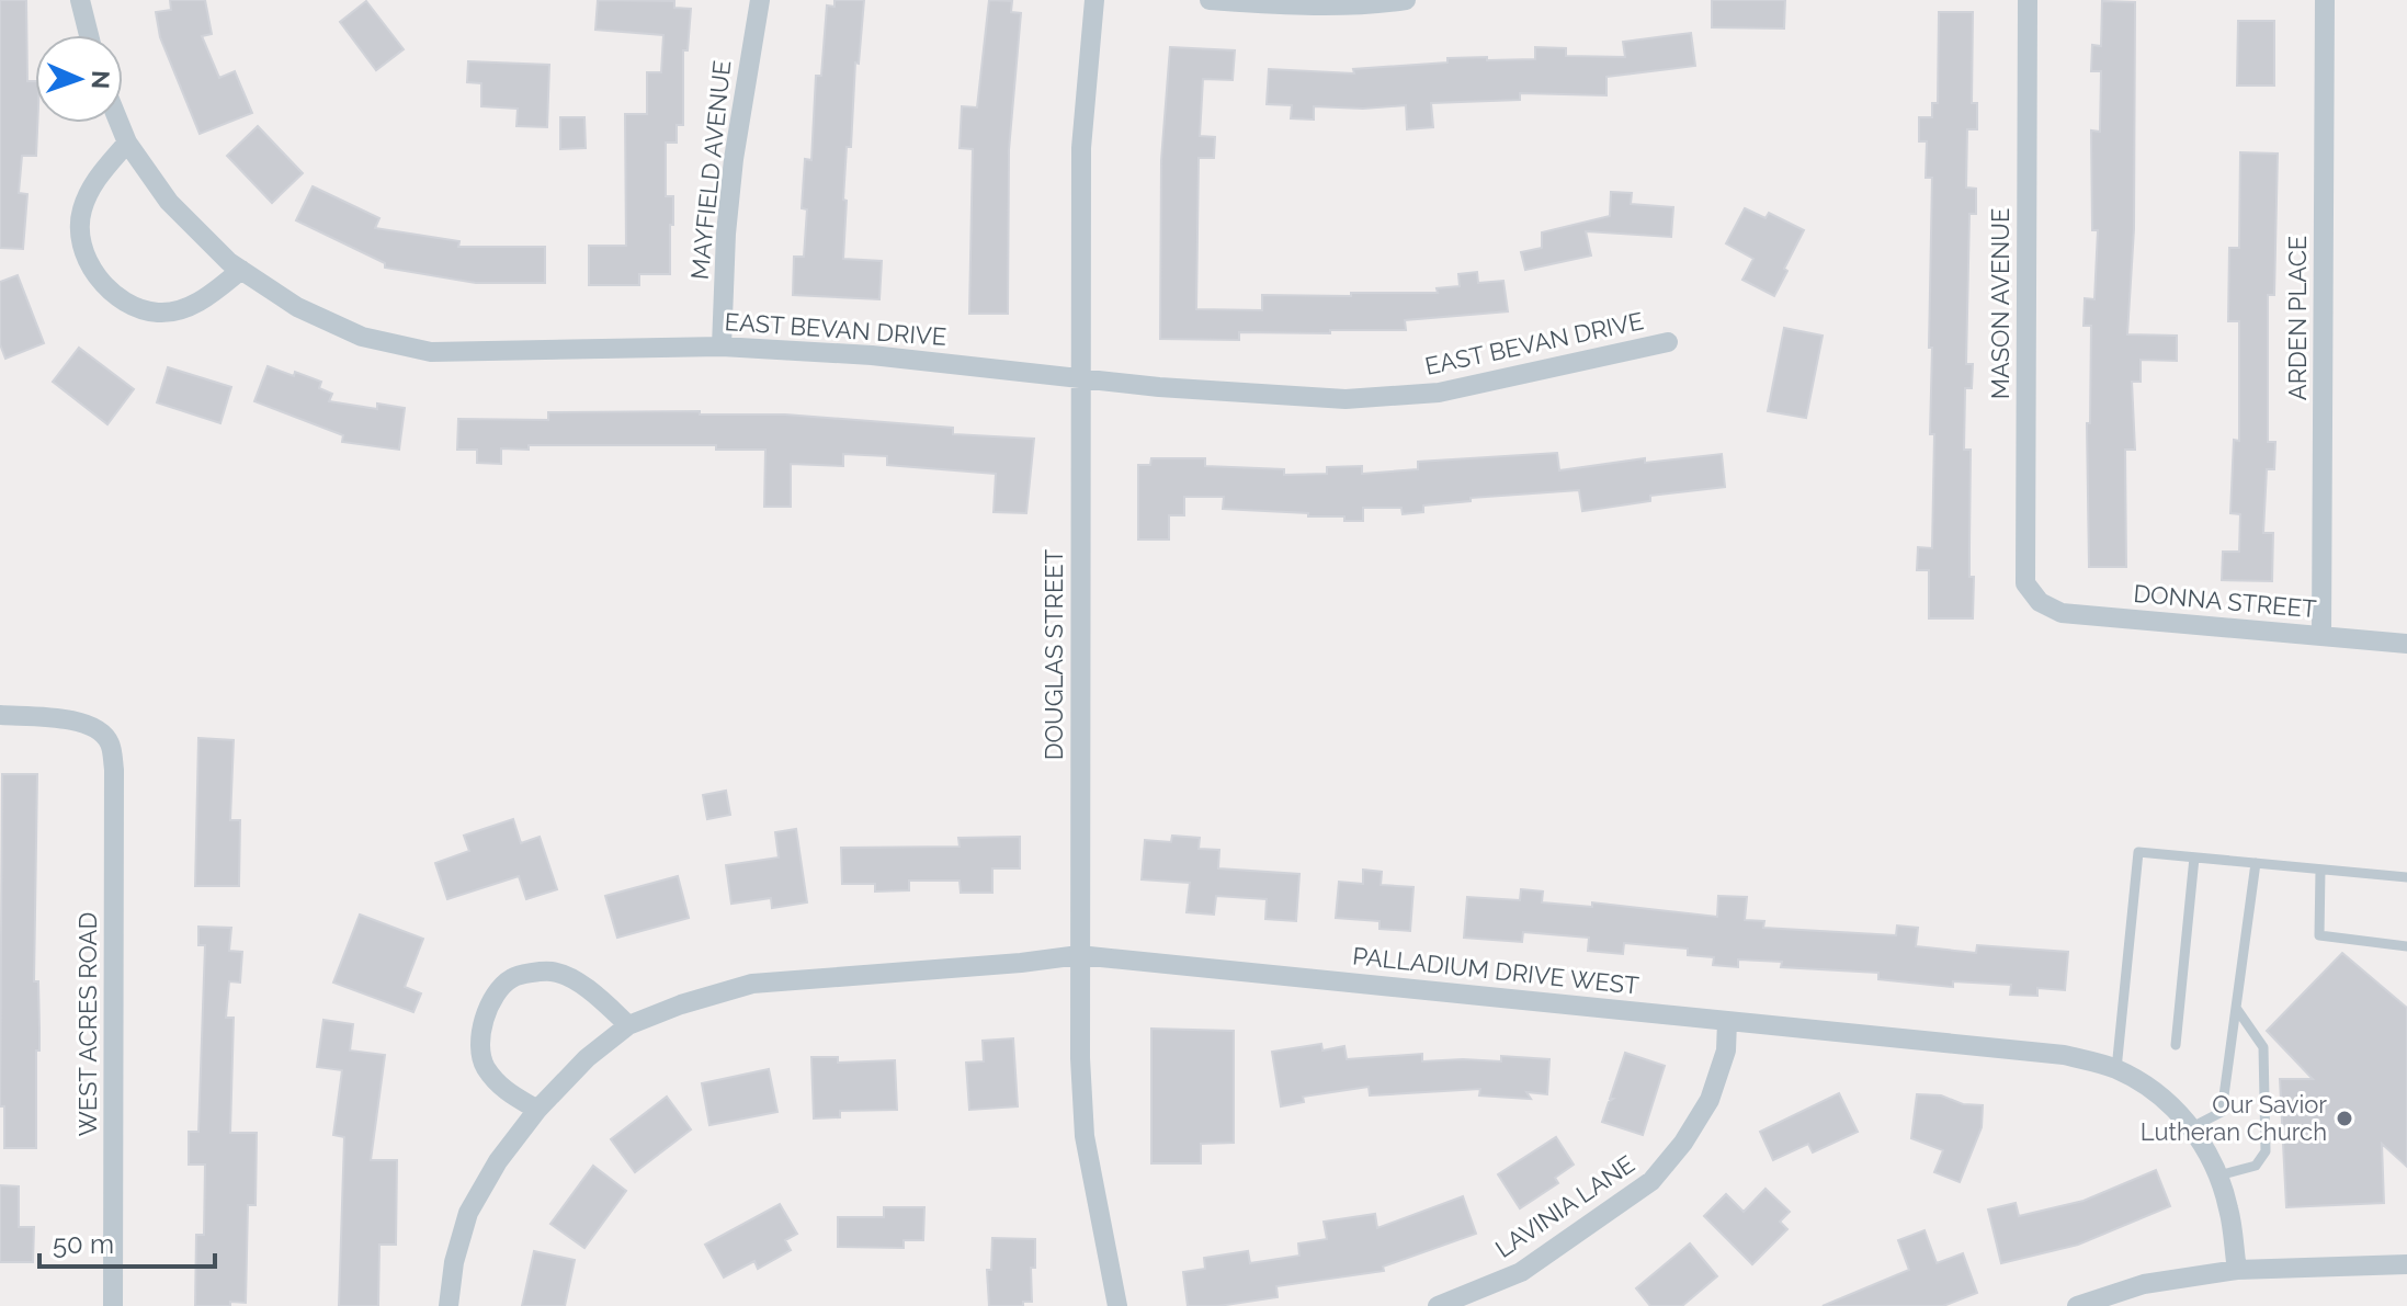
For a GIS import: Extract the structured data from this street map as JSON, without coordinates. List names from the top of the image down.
{
  "streets": {
    "street": [
      "MAYFIELD AVENUE",
      "MASON AVENUE",
      "ARDEN PLACE",
      "EAST BEVAN DRIVE",
      "DONNA STREET",
      "DOUGLAS STREET",
      "PALLADIUM DRIVE WEST",
      "WEST ACRES ROAD",
      "LAVINIA LANE"
    ]
  },
  "crossings": [
    ["MAYFIELD AVENUE", "EAST BEVAN DRIVE"],
    ["MASON AVENUE", "DONNA STREET"],
    ["ARDEN PLACE", "DONNA STREET"],
    ["EAST BEVAN DRIVE", "DOUGLAS STREET"],
    ["DOUGLAS STREET", "PALLADIUM DRIVE WEST"],
    ["PALLADIUM DRIVE WEST", "LAVINIA LANE"]
  ],
  "places": ["Our Savior Lutheran Church"],
  "scale_bar": "50 m",
  "north": "right"
}
